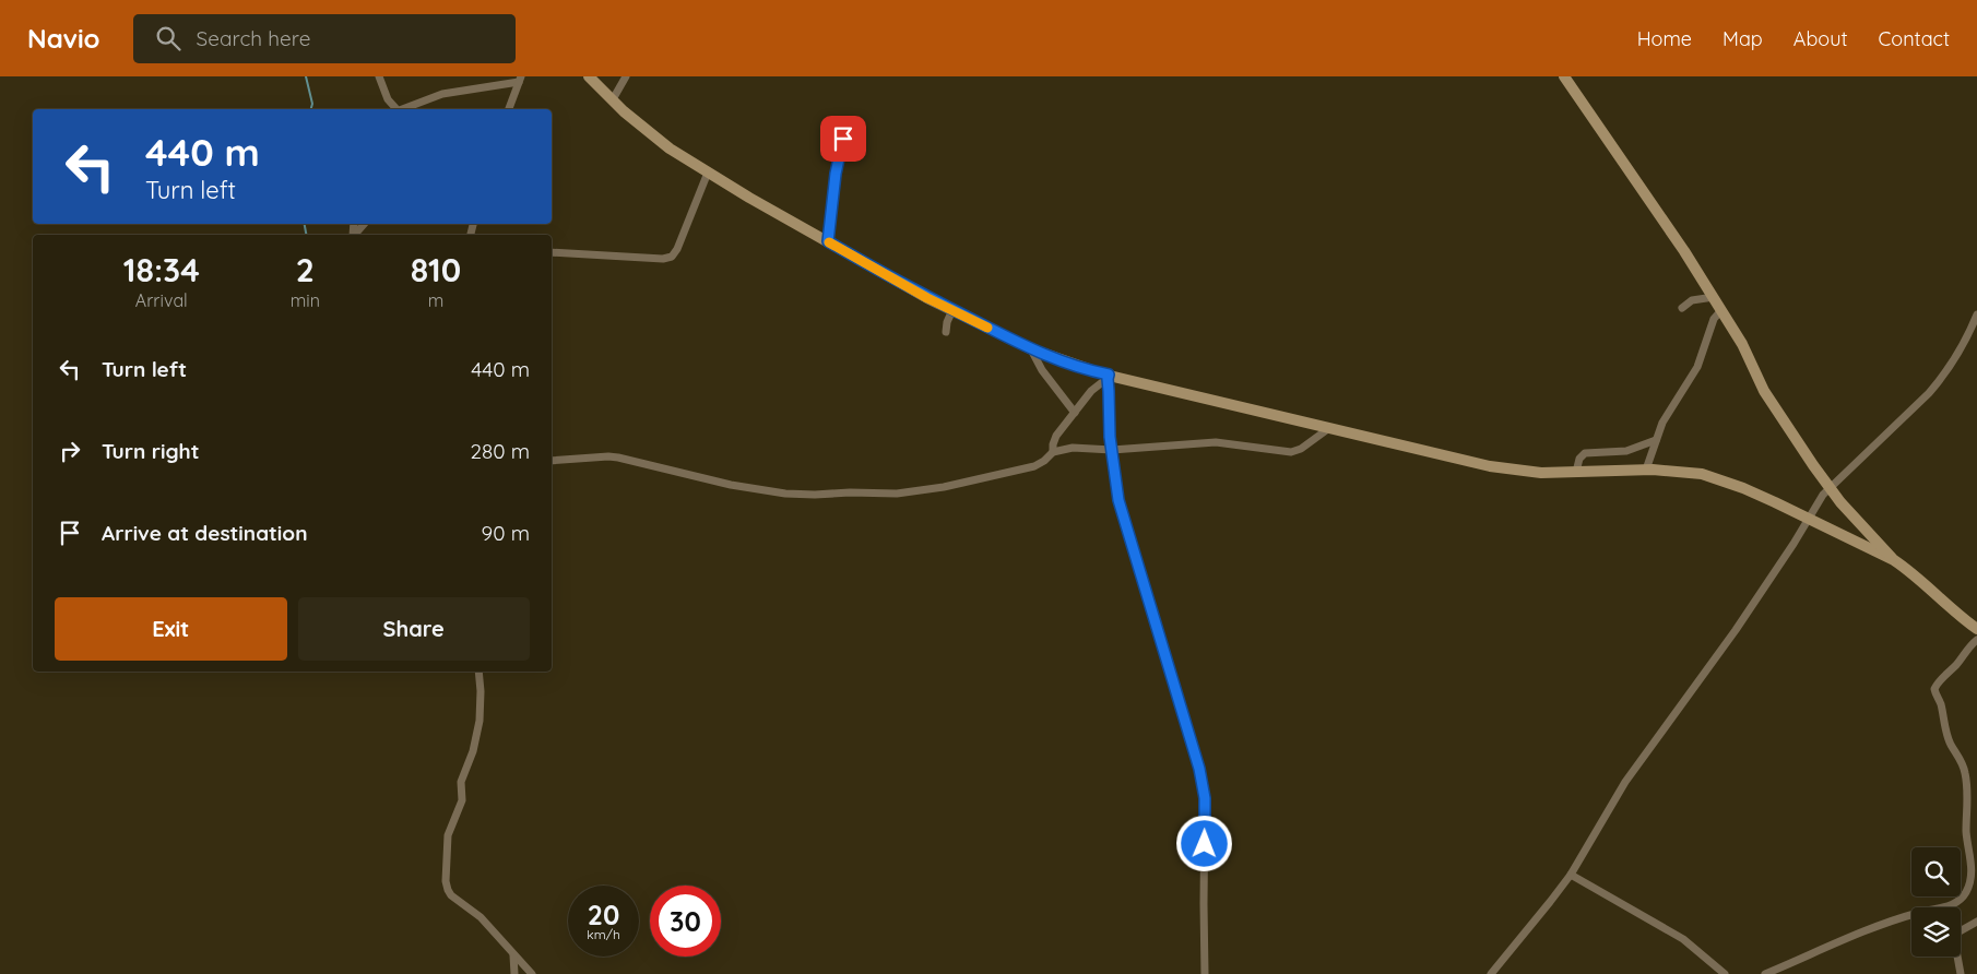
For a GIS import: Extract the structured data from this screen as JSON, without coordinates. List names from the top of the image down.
{
  "page": {
    "header": "Navio",
    "search": "Search here",
    "nav": [
      "Home",
      "Map",
      "About",
      "Contact"
    ],
    "turn": ["440 m", "Turn left"],
    "eta": [
      "18:34",
      "Arrival",
      "2",
      "min",
      "810",
      "m"
    ],
    "list": [
      {
        "name": "Turn left",
        "value": "440 m"
      },
      {
        "name": "Turn right",
        "value": "280 m"
      },
      {
        "name": "Arrive at destination",
        "value": "90 m"
      }
    ],
    "buttons": ["Exit", "Share"],
    "speed": "20 km/h",
    "limit": "30"
  }
}
